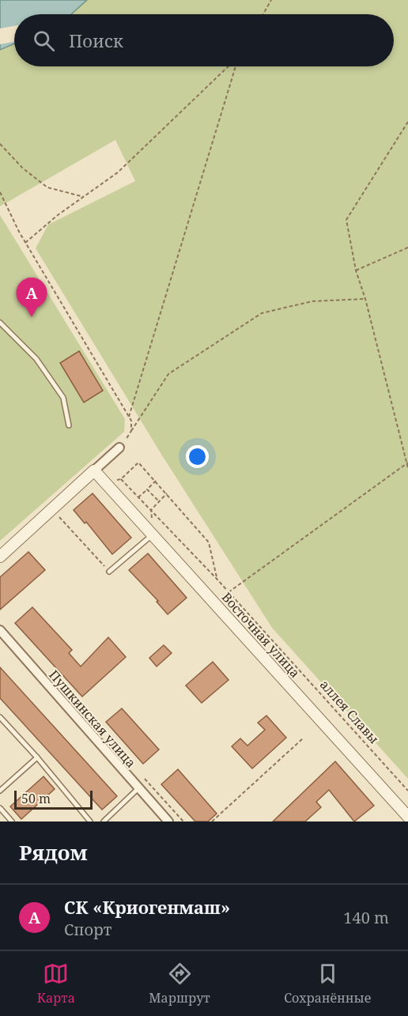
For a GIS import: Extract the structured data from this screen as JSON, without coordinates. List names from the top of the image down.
{
  "streets": {
    "street": ["Восточная улица", "Пушкинская улица"],
    "path": ["аллея Славы"]
  },
  "scale_bar": "50 m",
  "page": {
    "search": "Поиск",
    "pins": "A",
    "scale": "50 m",
    "heading": "Рядом",
    "list": [
      {
        "mark": "A",
        "name": "СК «Криогенмаш»",
        "note": "Спорт",
        "value": "140 m"
      }
    ],
    "nav": ["Карта", "Маршрут", "Сохранённые"]
  }
}
